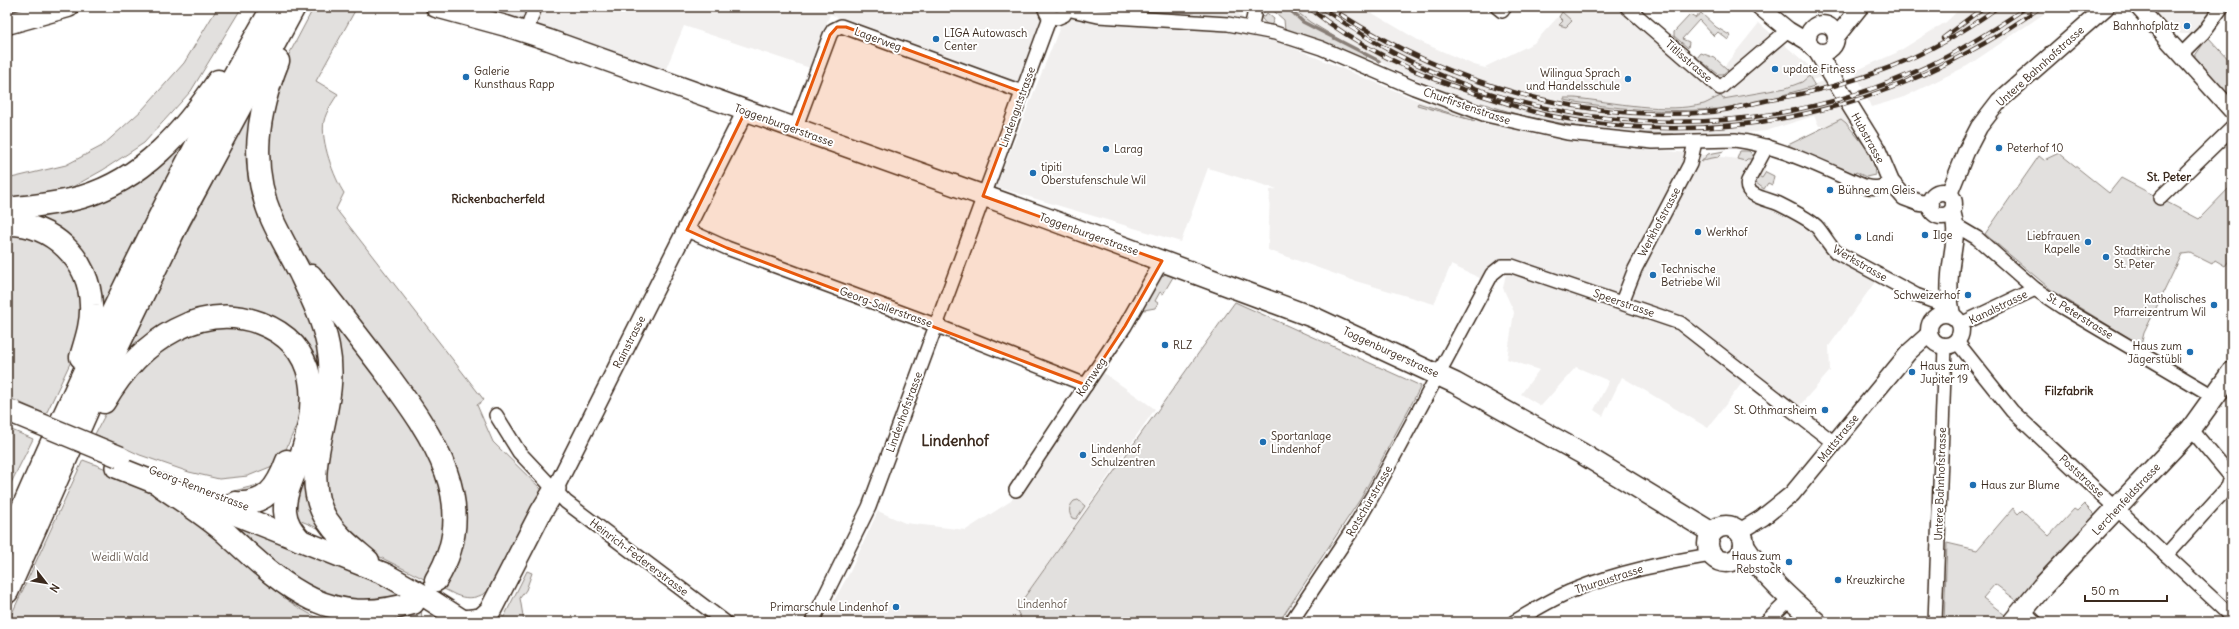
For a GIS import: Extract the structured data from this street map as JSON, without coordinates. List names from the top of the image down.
{
  "streets": {
    "highway": ["Georg-Rennerstrasse"],
    "main road": ["Toggenburgerstrasse", "Lerchenfeldstrasse"],
    "street": [
      "Lagerweg",
      "Titlisstrasse",
      "Untere Bahnhofstrasse",
      "Churfirstenstrasse",
      "Lindengutstrasse",
      "Hubstrasse",
      "Werkhofstrasse",
      "Werkstrasse",
      "Speerstrasse",
      "Georg-Sailerstrasse",
      "Kanalstrasse",
      "St. Peterstrasse",
      "Rainstrasse",
      "Kornweg",
      "Lindenhofstrasse",
      "Mattstrasse",
      "Poststrasse",
      "Rotschürstrasse",
      "Heinrich-Federerstrasse",
      "Thuraustrasse"
    ]
  },
  "crossings": [
    ["Lagerweg", "Lindengutstrasse"],
    ["Lagerweg", "Toggenburgerstrasse"],
    ["Untere Bahnhofstrasse", "Hubstrasse"],
    ["Untere Bahnhofstrasse", "Werkstrasse"],
    ["Untere Bahnhofstrasse", "Kanalstrasse"],
    ["Untere Bahnhofstrasse", "St. Peterstrasse"],
    ["Untere Bahnhofstrasse", "Mattstrasse"],
    ["Untere Bahnhofstrasse", "Poststrasse"],
    ["Churfirstenstrasse", "Hubstrasse"],
    ["Churfirstenstrasse", "Werkhofstrasse"],
    ["Churfirstenstrasse", "Werkstrasse"],
    ["Lindengutstrasse", "Toggenburgerstrasse"],
    ["Lindengutstrasse", "Lindenhofstrasse"],
    ["Toggenburgerstrasse", "Speerstrasse"],
    ["Toggenburgerstrasse", "Rainstrasse"],
    ["Toggenburgerstrasse", "Kornweg"],
    ["Toggenburgerstrasse", "Lindenhofstrasse"],
    ["Toggenburgerstrasse", "Mattstrasse"],
    ["Toggenburgerstrasse", "Rotschürstrasse"],
    ["Toggenburgerstrasse", "Thuraustrasse"],
    ["Hubstrasse", "St. Peterstrasse"],
    ["Werkhofstrasse", "Speerstrasse"],
    ["Werkstrasse", "Kanalstrasse"],
    ["Werkstrasse", "Mattstrasse"],
    ["Werkstrasse", "Poststrasse"],
    ["Speerstrasse", "Mattstrasse"],
    ["Speerstrasse", "Rotschürstrasse"],
    ["Georg-Sailerstrasse", "Rainstrasse"],
    ["Georg-Sailerstrasse", "Kornweg"],
    ["Georg-Sailerstrasse", "Lindenhofstrasse"],
    ["Kanalstrasse", "St. Peterstrasse"],
    ["Kanalstrasse", "Mattstrasse"],
    ["Kanalstrasse", "Poststrasse"],
    ["St. Peterstrasse", "Lerchenfeldstrasse"],
    ["Rainstrasse", "Heinrich-Federerstrasse"],
    ["Mattstrasse", "Poststrasse"],
    ["Mattstrasse", "Thuraustrasse"],
    ["Poststrasse", "Lerchenfeldstrasse"]
  ],
  "districts": [
    "St. Peter",
    "Rickenbacherfeld",
    "Filzfabrik",
    "Lindenhof"
  ],
  "parks": ["Weidli Wald", "Lindenhof"],
  "places": [
    "Bahnhofplatz",
    "LIGA Autowasch Center",
    "update Fitness",
    "Galerie Kunsthaus Rapp",
    "Wilingua Sprach und Handelsschule",
    "Peterhof 10",
    "Larag",
    "tipiti Oberstufenschule Wil",
    "Bühne am Gleis",
    "Werkhof",
    "Ilge",
    "Landi",
    "Liebfrauen Kapelle",
    "Stadtkirche St. Peter",
    "Technische Betriebe Wil",
    "Schweizerhof",
    "Katholisches Pfarreizentrum Wil",
    "RLZ",
    "Haus zum Jägerstübli",
    "Haus zum Jupiter 19",
    "St. Othmarsheim",
    "Sportanlage Lindenhof",
    "Lindenhof Schulzentren",
    "Haus zur Blume",
    "Haus zum Rebstock",
    "Kreuzkirche",
    "Primarschule Lindenhof"
  ],
  "scale_bar": "50 m",
  "north": "bottom right"
}
